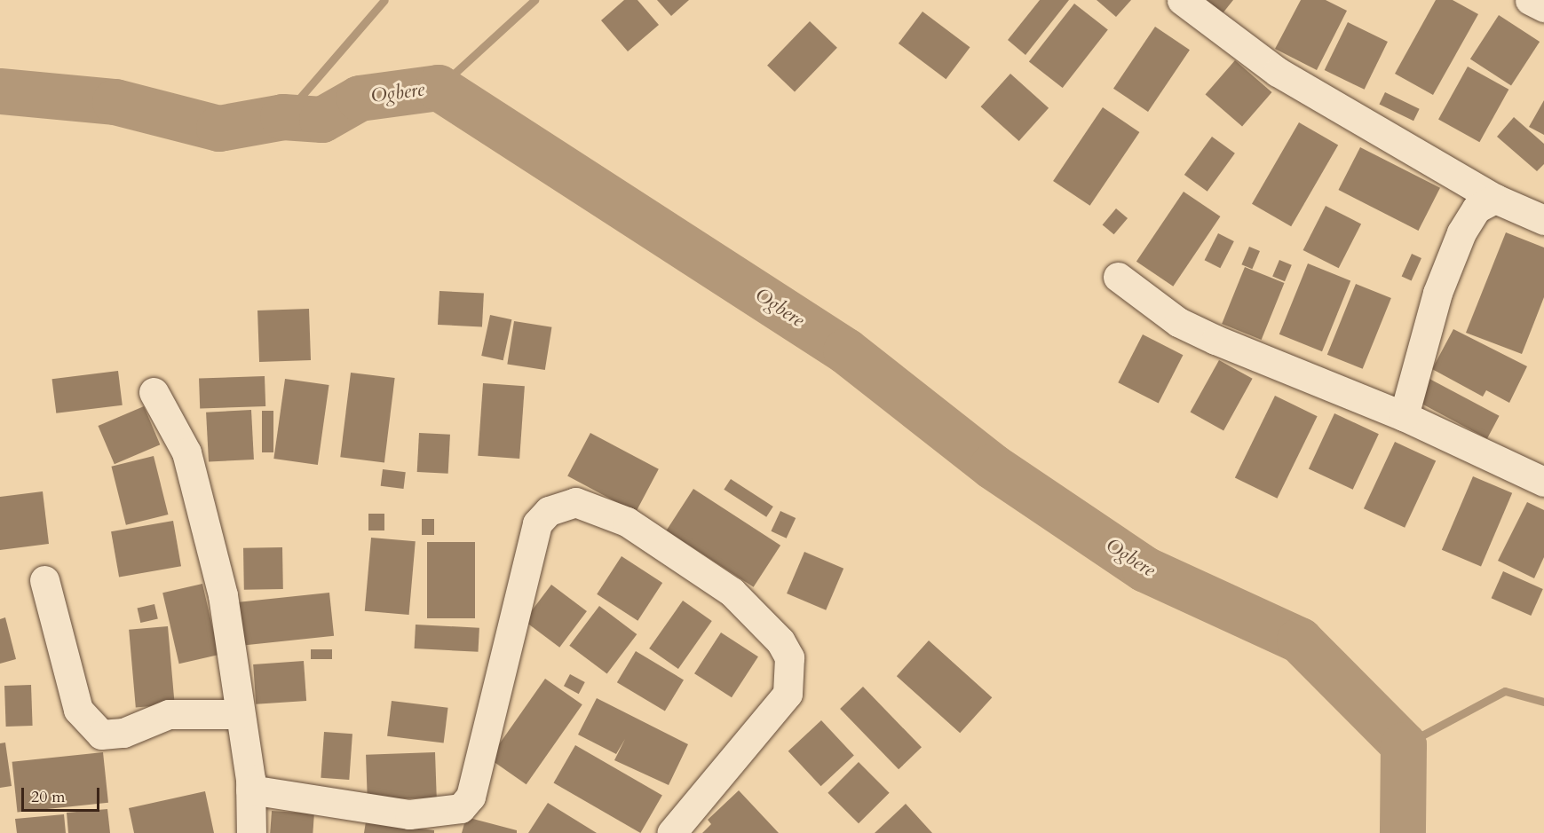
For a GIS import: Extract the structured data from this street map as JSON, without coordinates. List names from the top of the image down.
{
  "water": ["Ogbere"],
  "scale_bar": "20 m"
}
